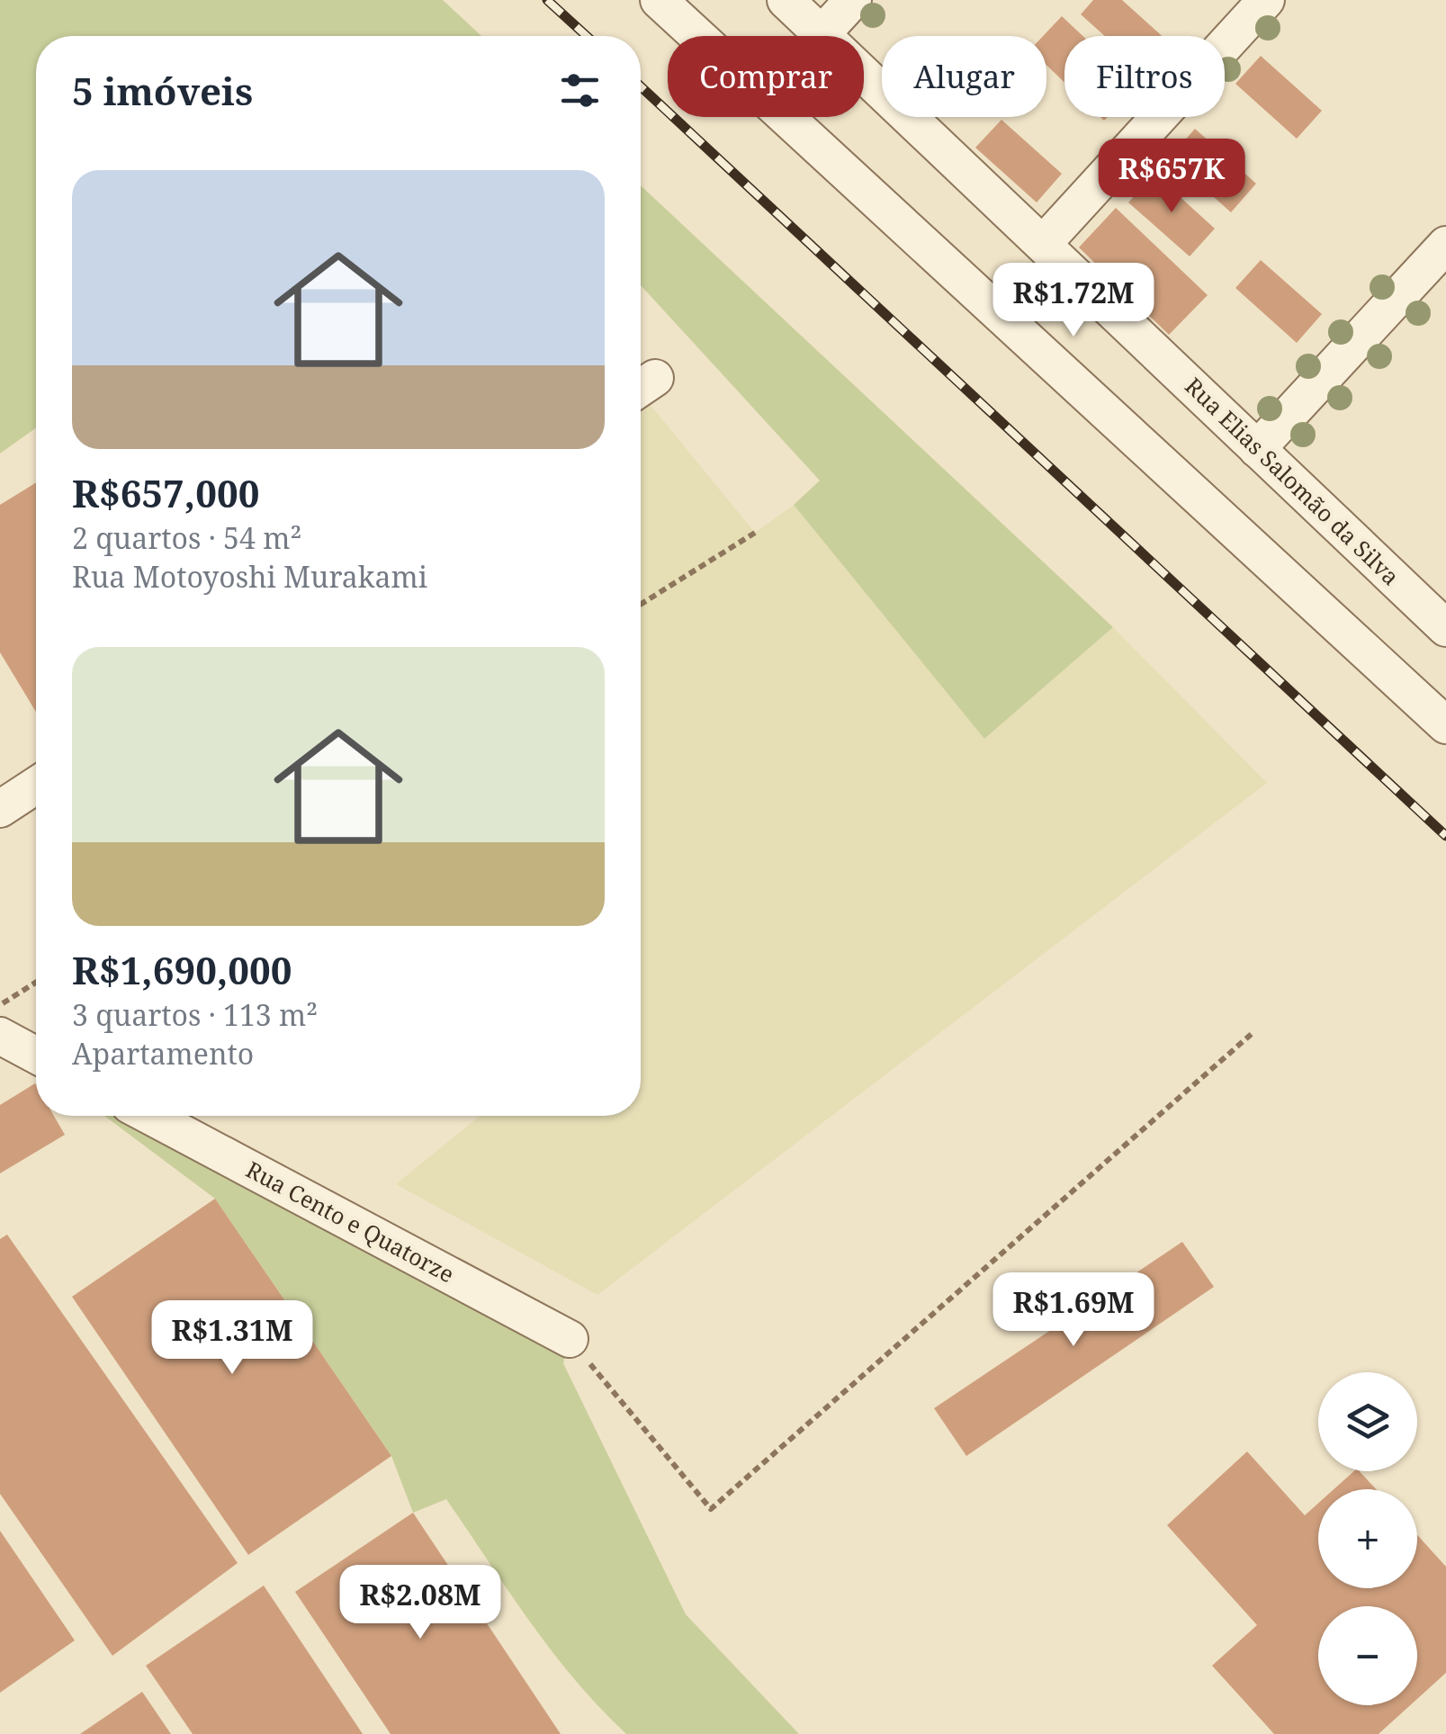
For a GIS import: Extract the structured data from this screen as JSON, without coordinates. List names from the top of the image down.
{
  "streets": {
    "street": ["Rua Elias Salomão da Silva", "Rua Cento e Quatorze"]
  },
  "page": {
    "chip": ["Comprar", "Alugar", "Filtros"],
    "heading": "5 imóveis",
    "price": [
      "R$657K",
      "R$1.72M",
      "R$1.69M",
      "R$1.31M",
      "R$2.08M"
    ],
    "list": [
      {
        "name": "R$657,000",
        "note": "2 quartos · 54 m² · Rua Motoyoshi Murakami"
      },
      {
        "name": "R$1,690,000",
        "note": "3 quartos · 113 m² · Apartamento"
      }
    ],
    "map_buttons": ["+", "−"]
  }
}
